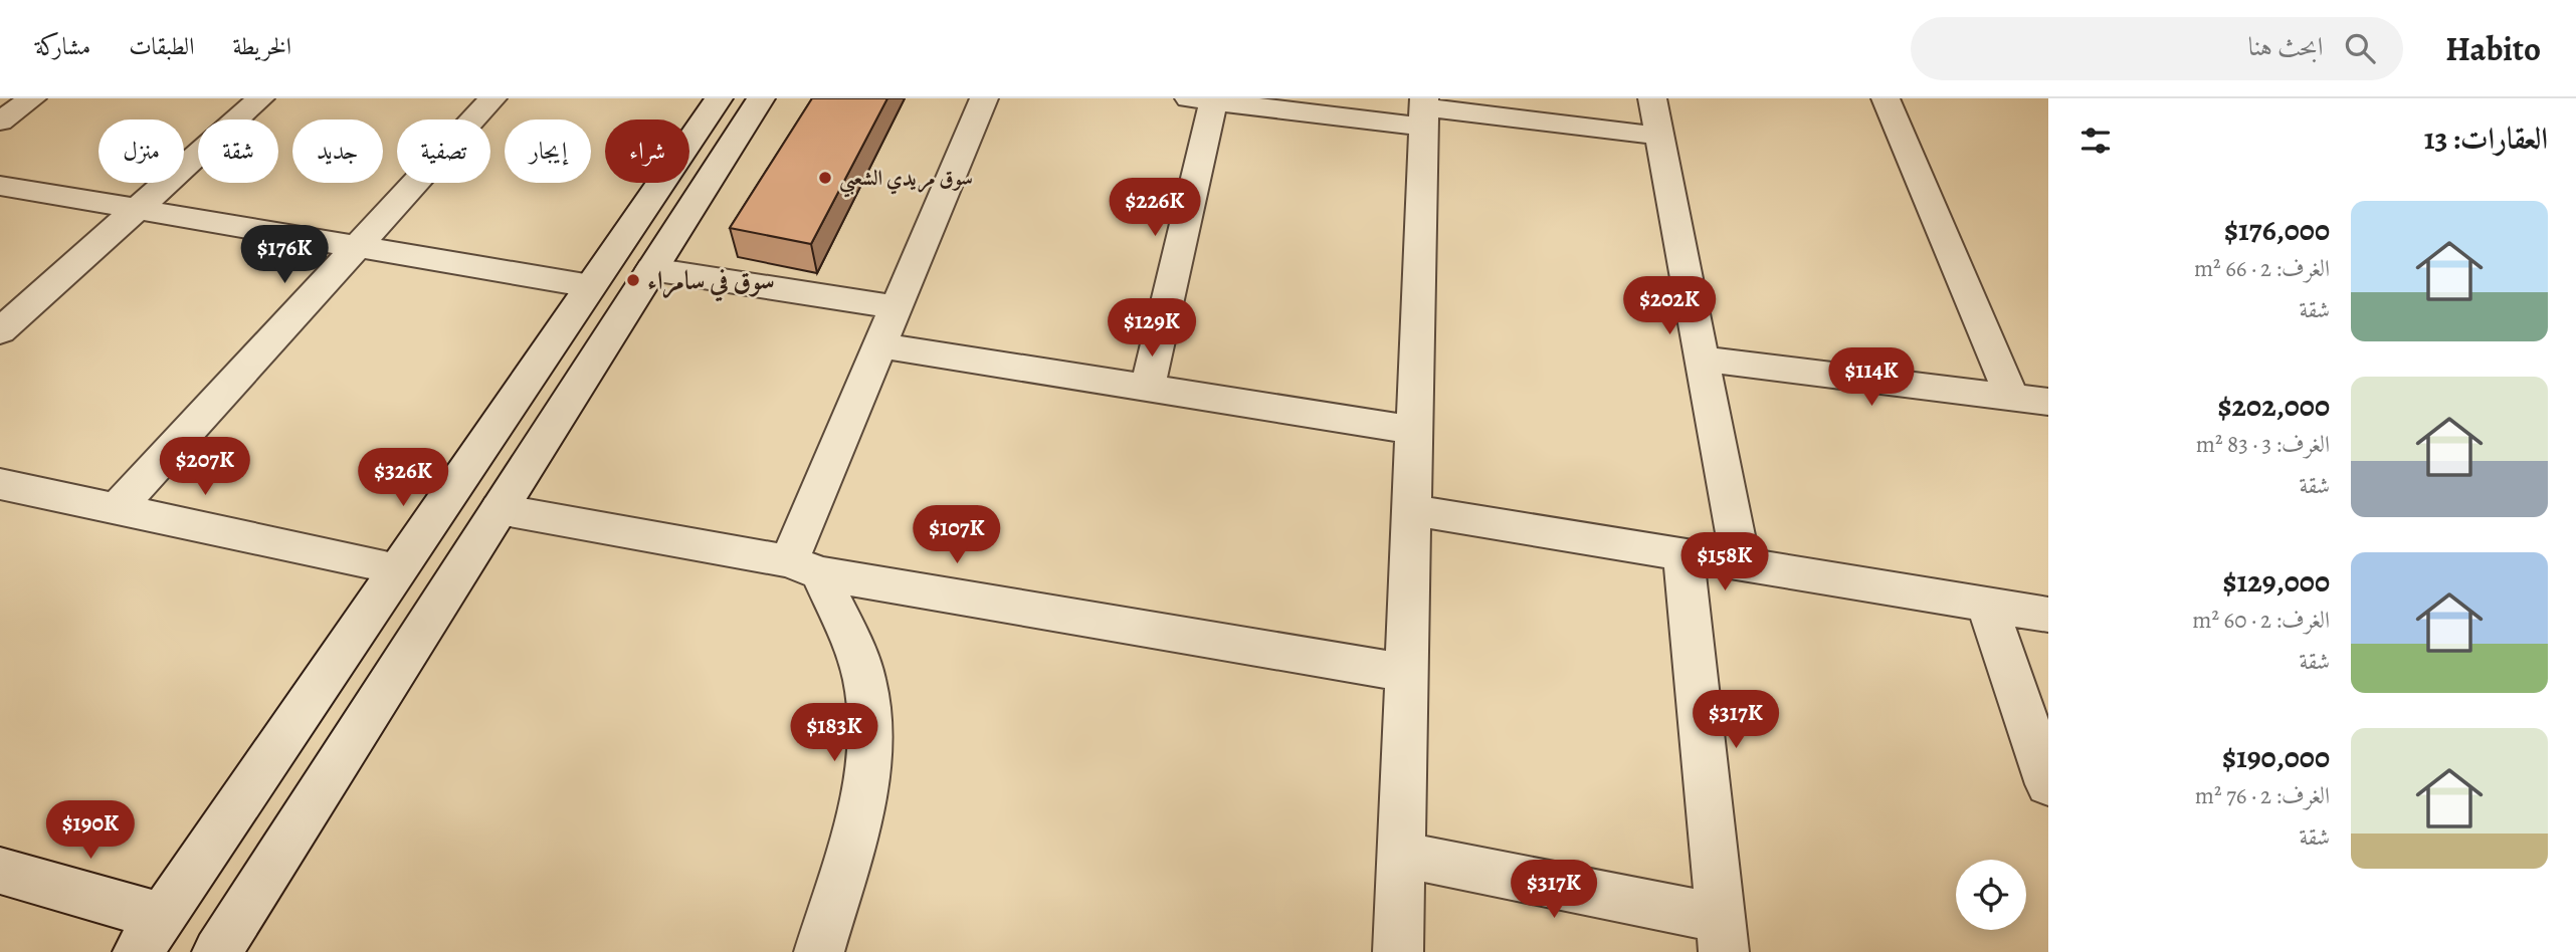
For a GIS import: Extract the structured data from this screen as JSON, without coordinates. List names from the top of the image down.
{
  "places": ["سوق مريدي الشعبي", "سوق في سامراء"],
  "page": {
    "header": "Habito",
    "search": "ابحث هنا",
    "nav": ["الخريطة", "الطبقات", "مشاركة"],
    "heading": "العقارات: 13",
    "chip": [
      "شراء",
      "إيجار",
      "تصفية",
      "جديد",
      "شقة",
      "منزل"
    ],
    "price": [
      "$226K",
      "$176K",
      "$202K",
      "$129K",
      "$114K",
      "$207K",
      "$326K",
      "$107K",
      "$158K",
      "$317K",
      "$183K",
      "$190K",
      "$317K"
    ],
    "list": [
      {
        "name": "$176,000",
        "note": "الغرف: 2 · 66 m² · شقة"
      },
      {
        "name": "$202,000",
        "note": "الغرف: 3 · 83 m² · شقة"
      },
      {
        "name": "$129,000",
        "note": "الغرف: 2 · 60 m² · شقة"
      },
      {
        "name": "$190,000",
        "note": "الغرف: 2 · 76 m² · شقة"
      }
    ]
  }
}
